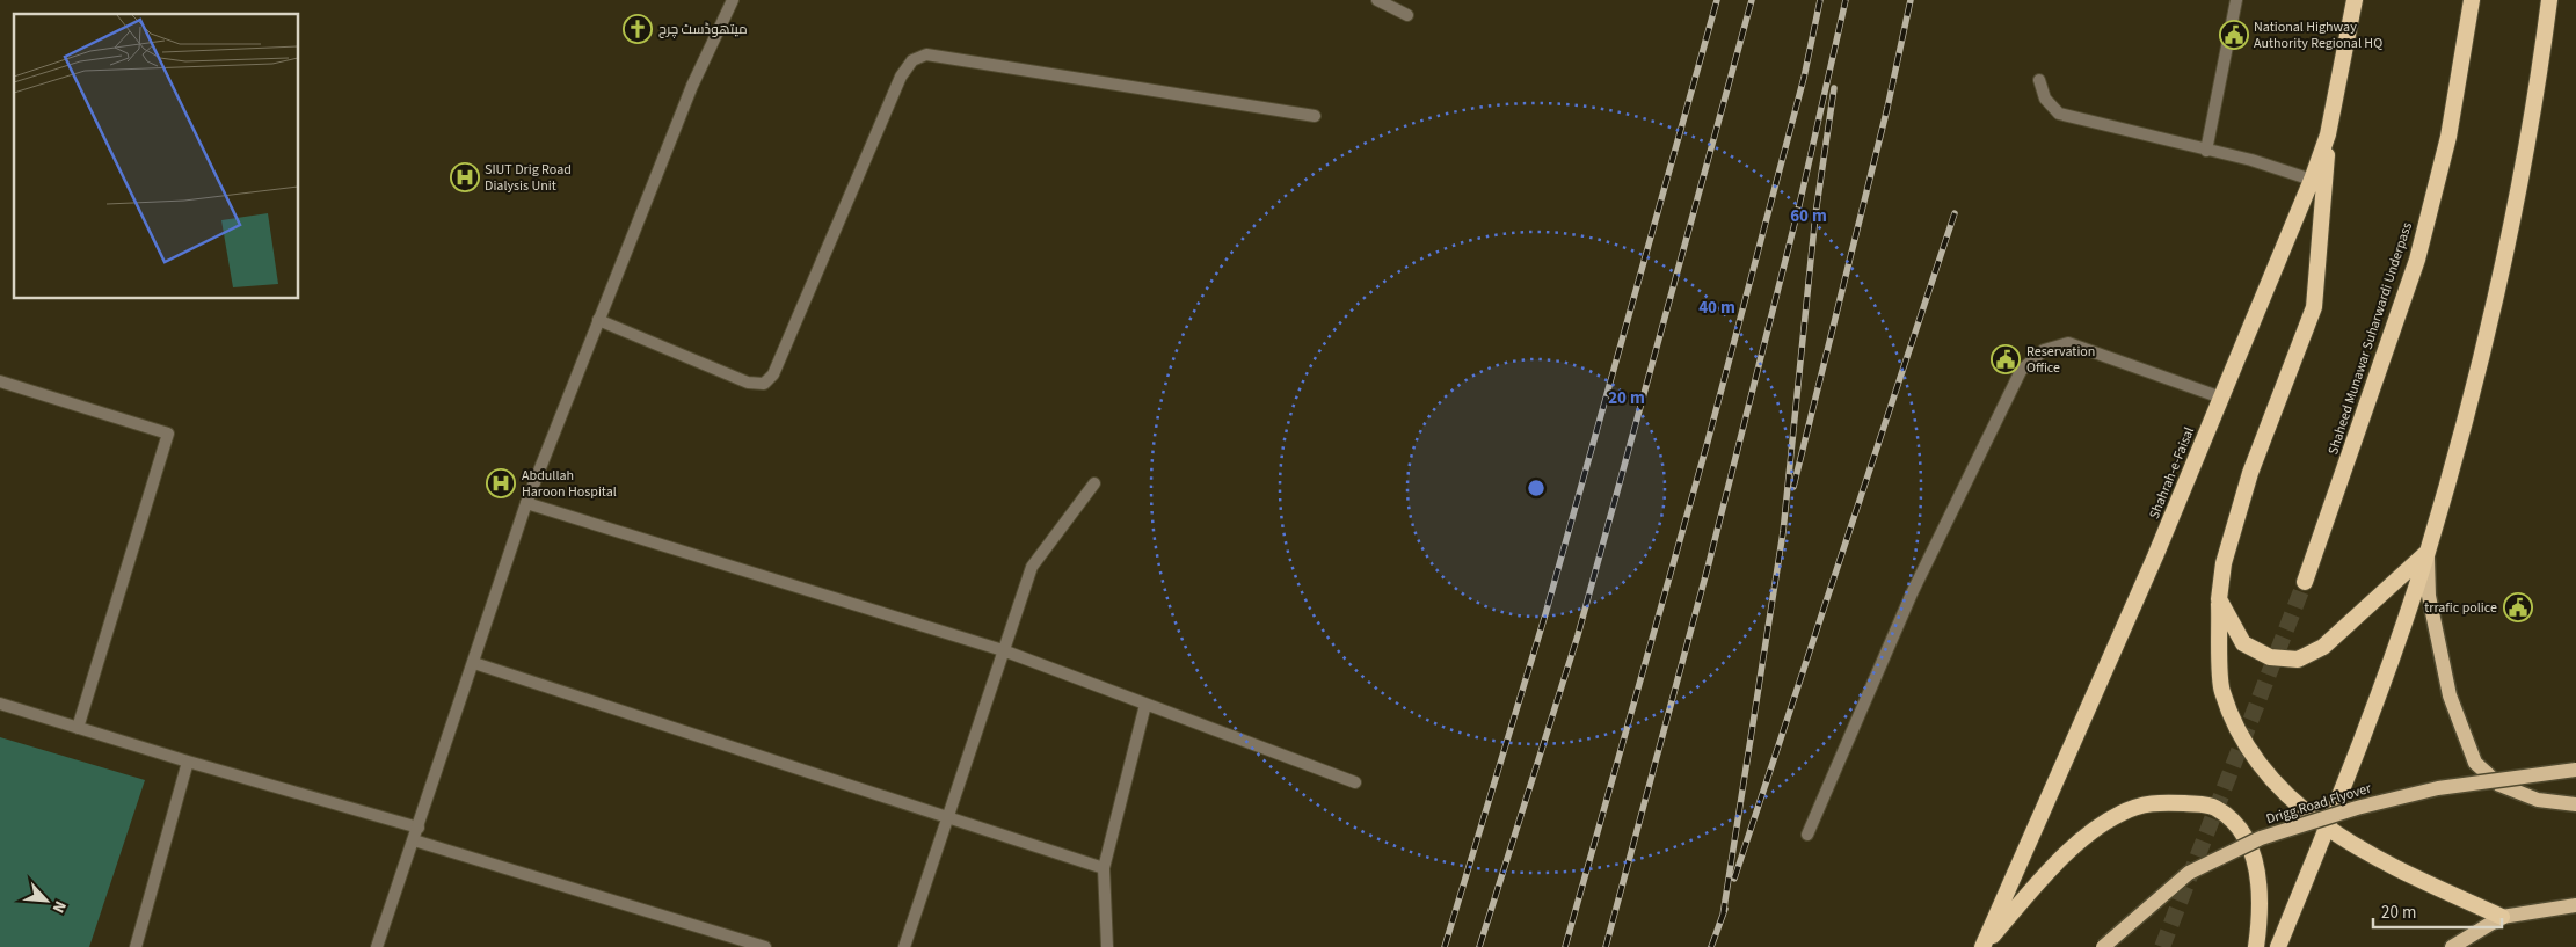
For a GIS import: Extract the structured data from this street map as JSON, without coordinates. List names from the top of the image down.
{
  "streets": {
    "highway": ["Shaheed Munawar Suharwardi Underpass", "Shahrah-e-Faisal"],
    "main road": ["Drigg Road Flyover"]
  },
  "places": {
    "church": ["میتھوڈسٹ چرچ"],
    "public building": ["National Highway Authority Regional HQ", "Reservation Office", "trrafic police"],
    "hospital": ["SIUT Drig Road Dialysis Unit", "Abdullah Haroon Hospital"]
  },
  "scale_bar": "20 m",
  "north": "bottom right",
  "rings": ["60 m", "40 m", "20 m"]
}
